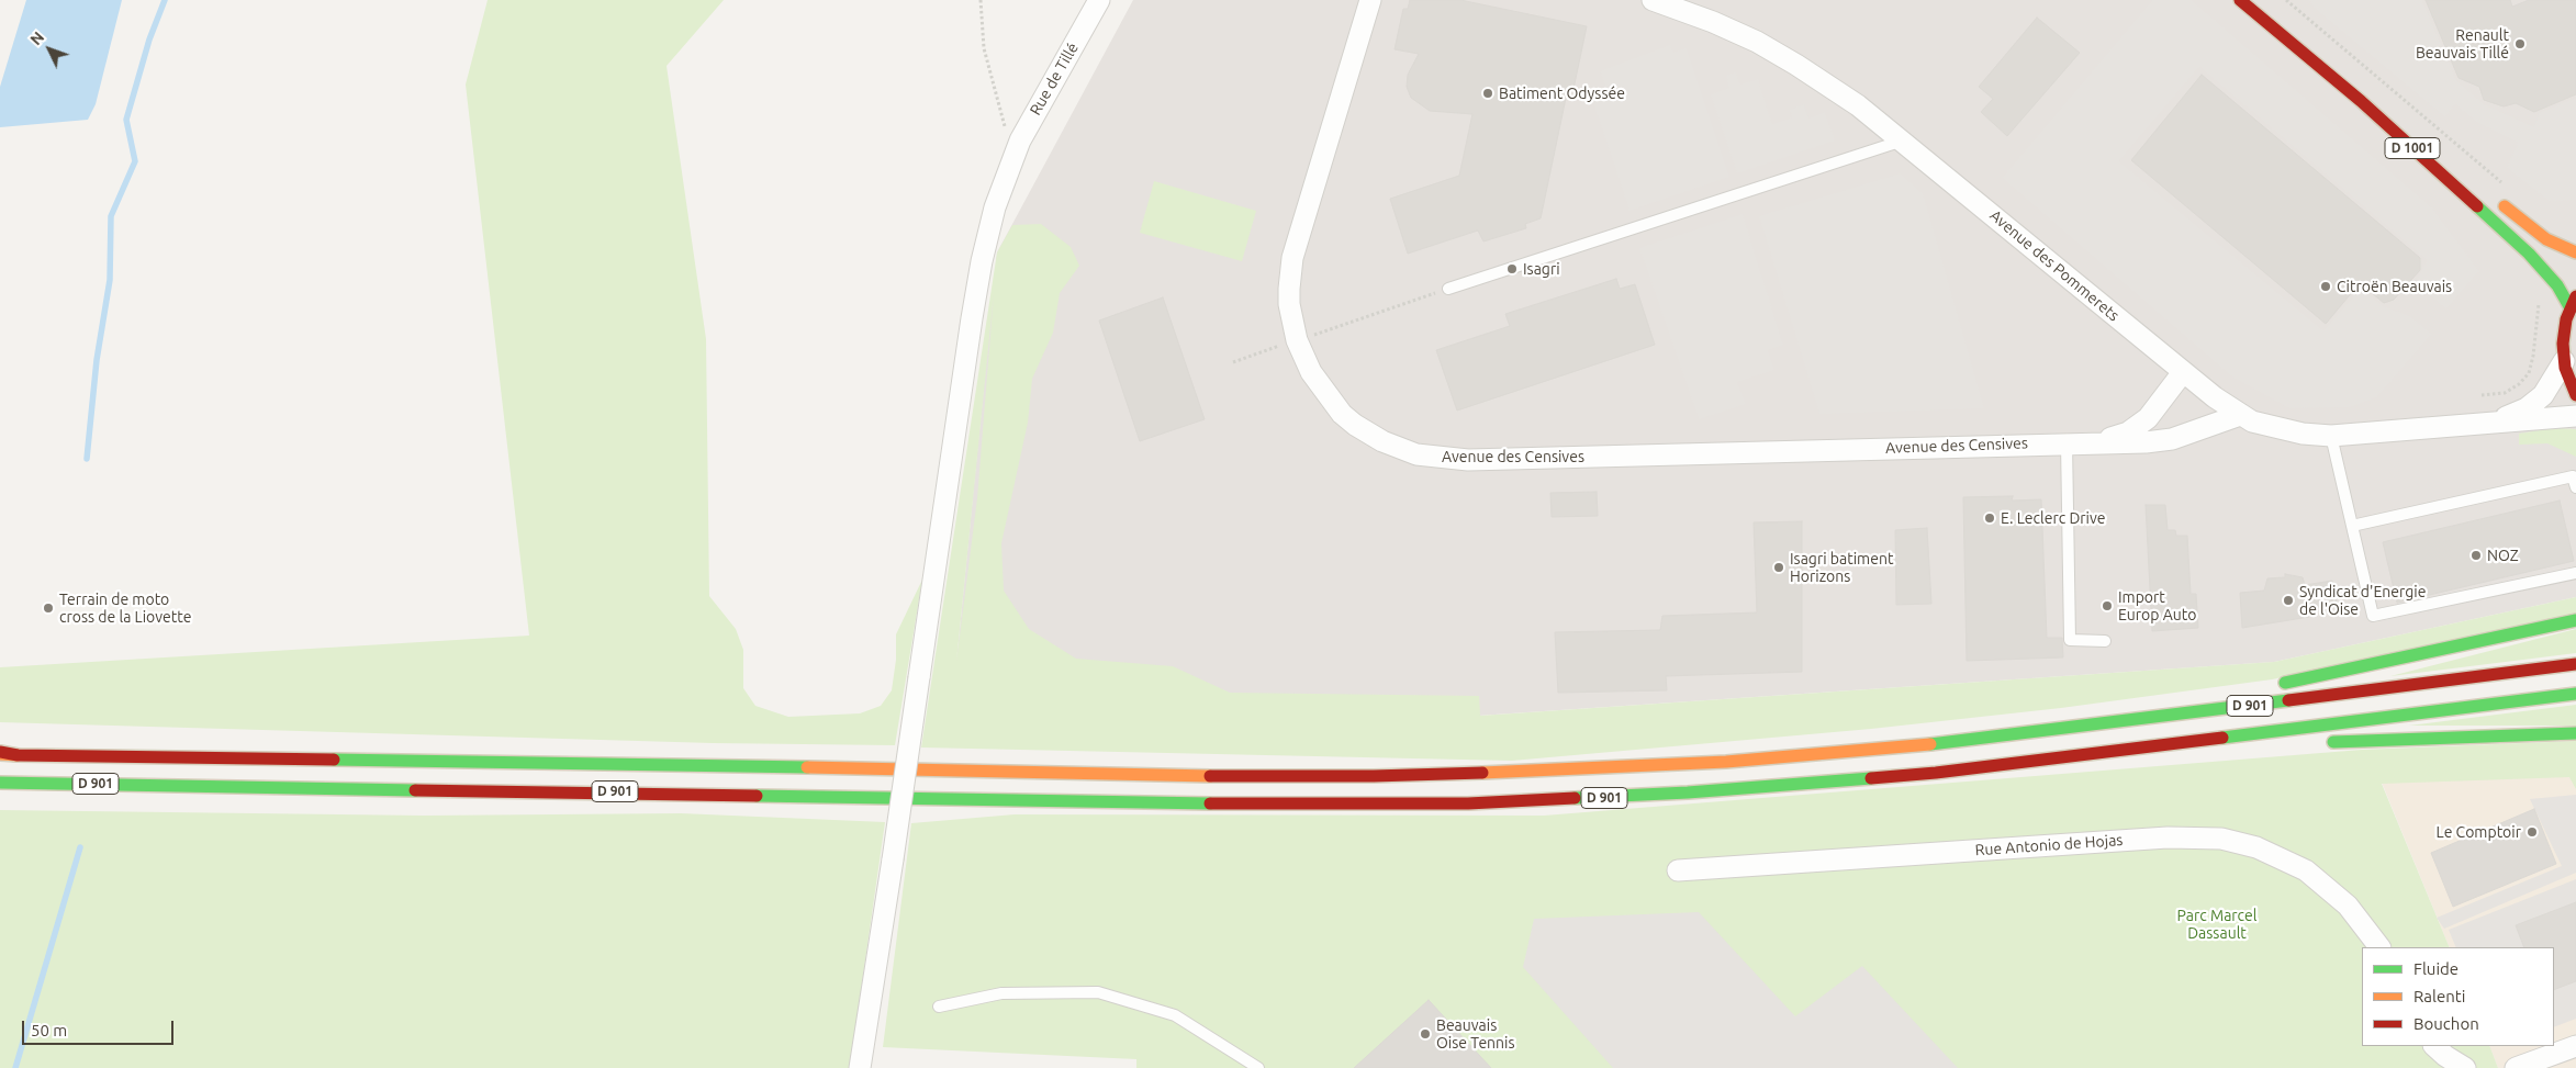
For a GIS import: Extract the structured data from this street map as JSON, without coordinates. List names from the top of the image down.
{
  "streets": {
    "main road": ["D 1001", "D 901"],
    "street": [
      "Rue de Tillé",
      "Avenue des Pommerets",
      "Avenue des Censives",
      "Rue Antonio de Hojas"
    ]
  },
  "crossings": [
    ["Avenue des Pommerets", "Avenue des Censives"]
  ],
  "parks": ["Parc Marcel Dassault"],
  "places": [
    "Renault Beauvais Tillé",
    "Batiment Odyssée",
    "Isagri",
    "Citroën Beauvais",
    "E. Leclerc Drive",
    "NOZ",
    "Isagri batiment Horizons",
    "Syndicat d'Energie de l'Oise",
    "Import Europ Auto",
    "Terrain de moto cross de la Liovette",
    "Le Comptoir",
    "Beauvais Oise Tennis"
  ],
  "legend": ["Fluide", "Ralenti", "Bouchon"],
  "scale_bar": "50 m",
  "north": "top left"
}
